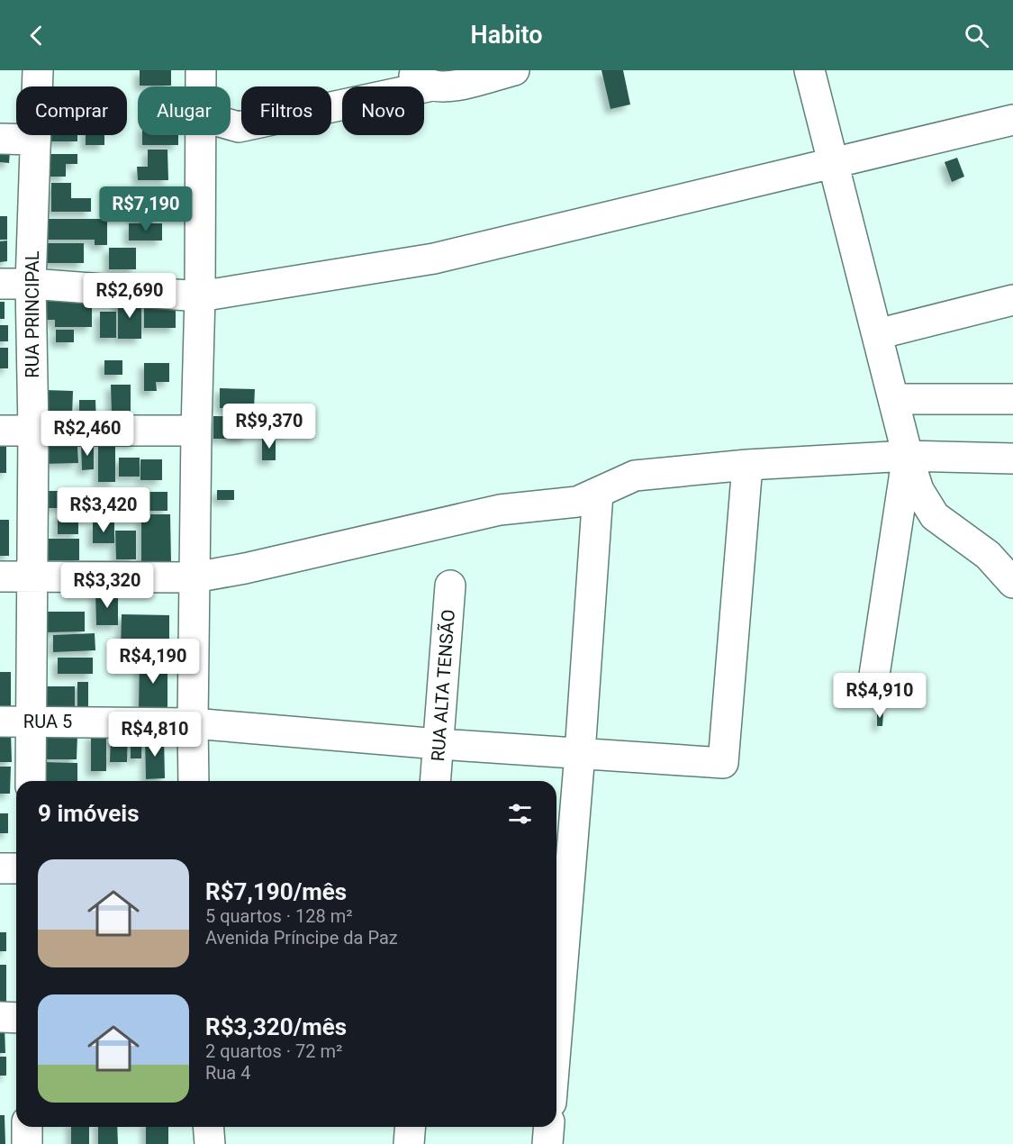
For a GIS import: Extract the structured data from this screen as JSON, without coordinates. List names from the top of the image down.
{
  "streets": {
    "street": ["RUA PRINCIPAL", "RUA ALTA TENSÃO", "RUA 5"]
  },
  "crossings": [
    ["RUA PRINCIPAL", "RUA 5"],
    ["RUA ALTA TENSÃO", "RUA 5"]
  ],
  "page": {
    "header": "Habito",
    "chip": [
      "Comprar",
      "Alugar",
      "Filtros",
      "Novo"
    ],
    "price": [
      "R$7,190",
      "R$2,690",
      "R$9,370",
      "R$2,460",
      "R$3,420",
      "R$3,320",
      "R$4,190",
      "R$4,910",
      "R$4,810"
    ],
    "heading": "9 imóveis",
    "list": [
      {
        "name": "R$7,190/mês",
        "note": "5 quartos · 128 m² · Avenida Príncipe da Paz"
      },
      {
        "name": "R$3,320/mês",
        "note": "2 quartos · 72 m² · Rua 4"
      }
    ]
  }
}
